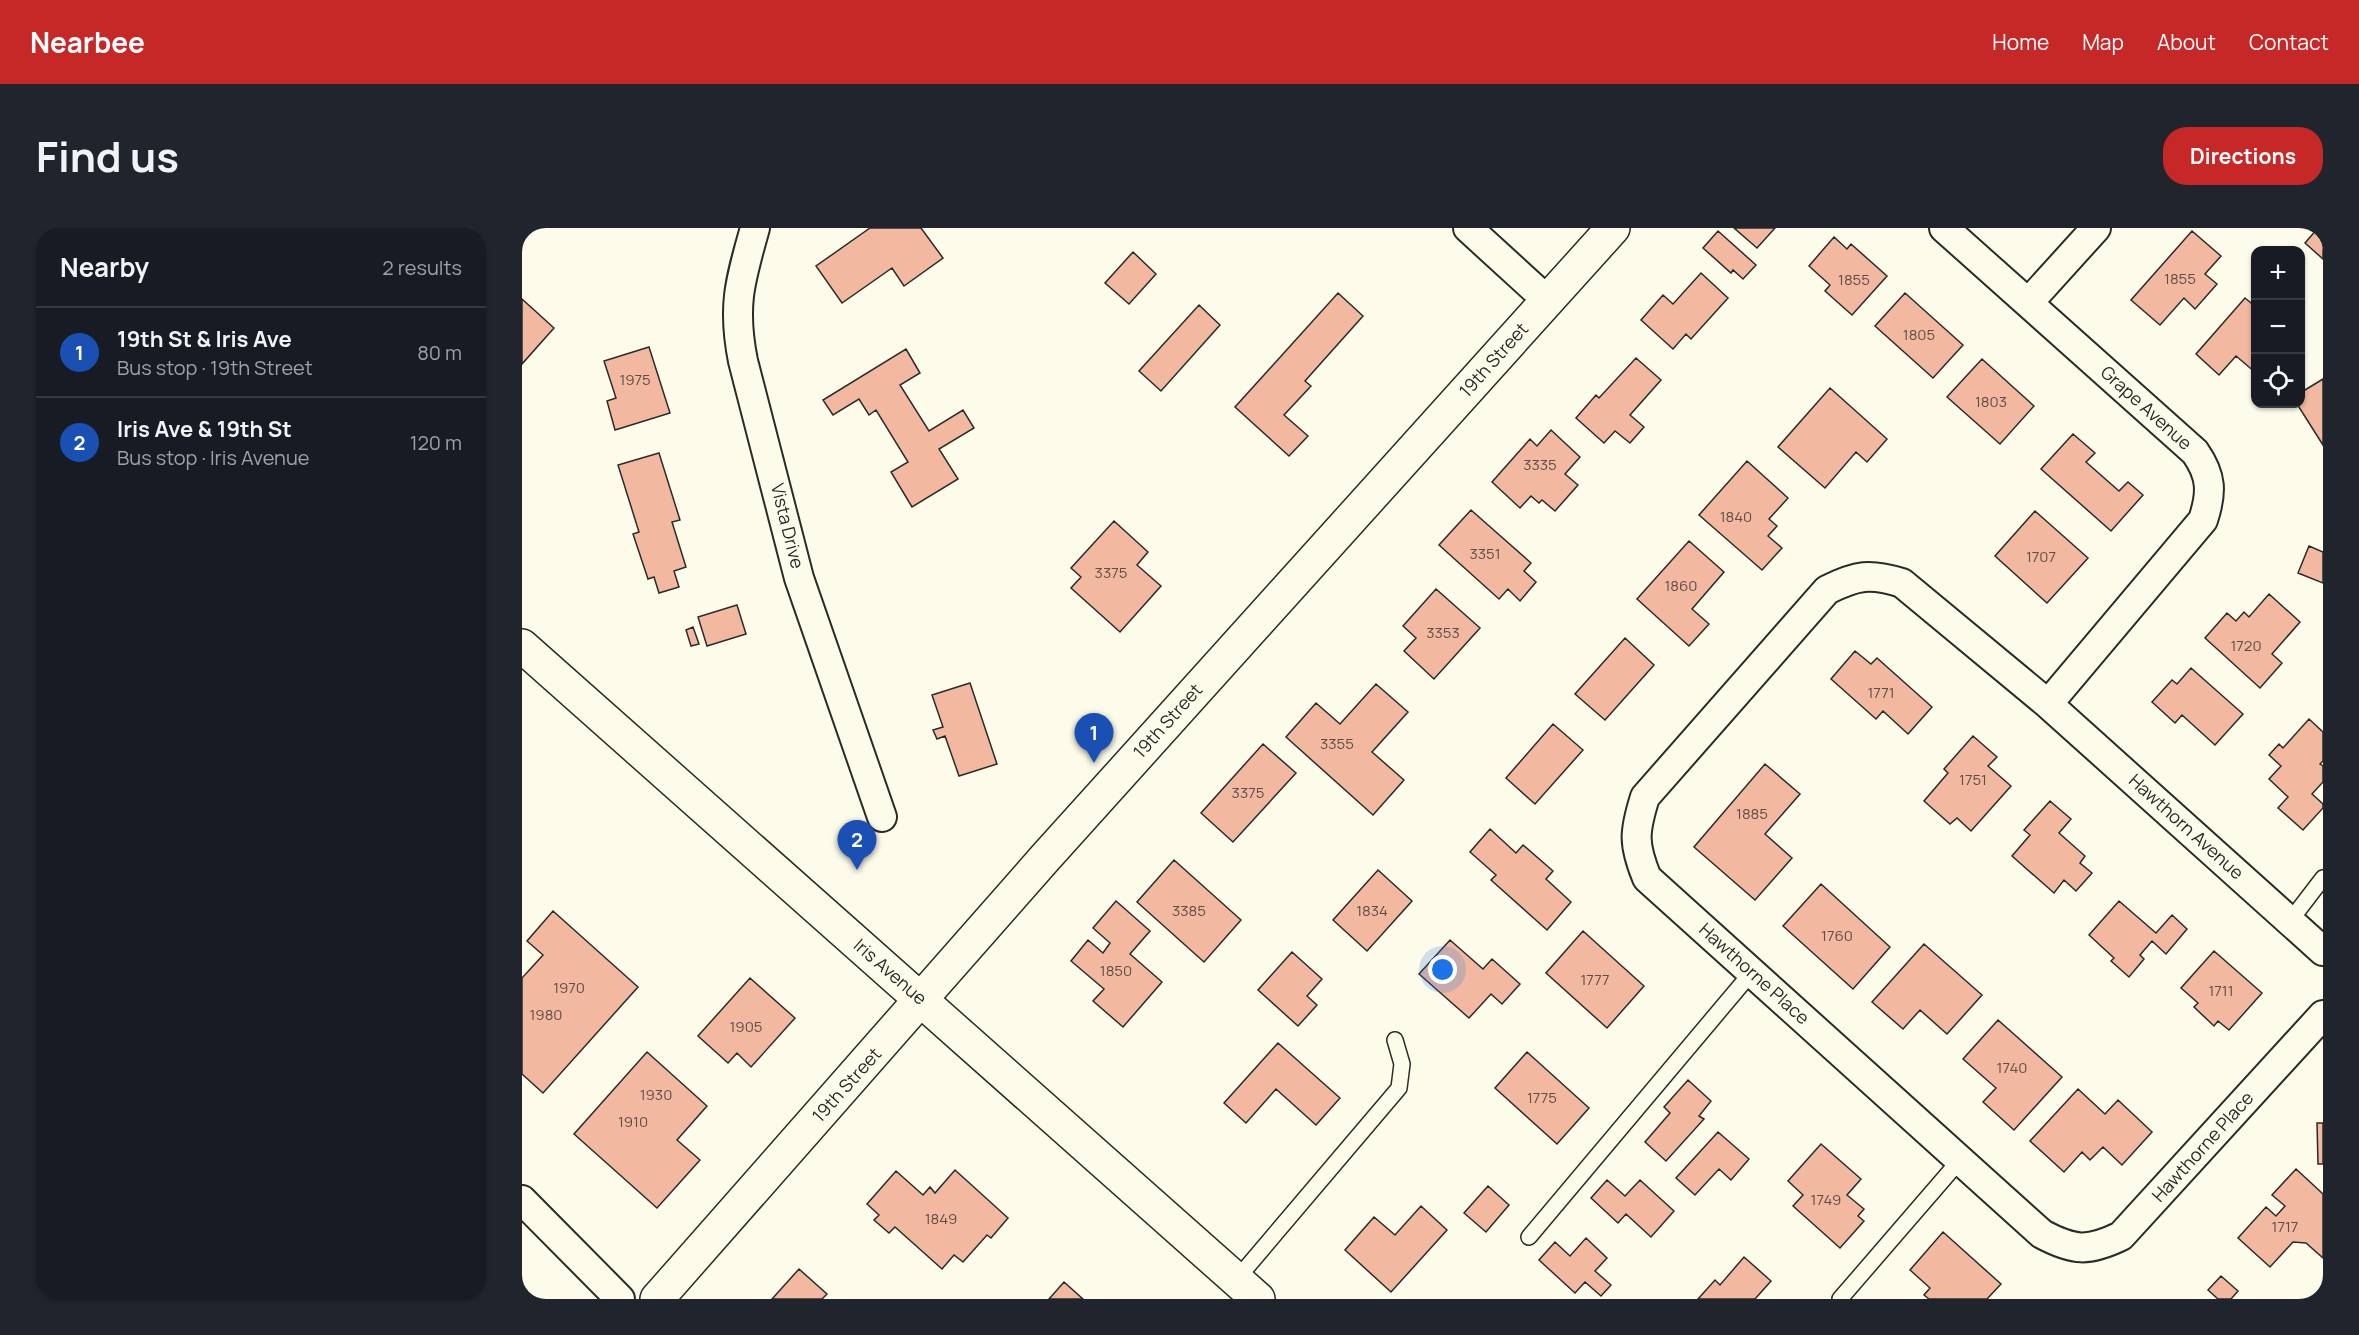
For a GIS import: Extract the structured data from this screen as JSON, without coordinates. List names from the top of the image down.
{
  "streets": {
    "street": [
      "19th Street",
      "Grape Avenue",
      "Vista Drive",
      "Hawthorn Avenue",
      "Iris Avenue",
      "Hawthorne Place"
    ]
  },
  "crossings": [
    ["19th Street", "Iris Avenue"],
    ["Grape Avenue", "Hawthorn Avenue"],
    ["Grape Avenue", "Hawthorne Place"],
    ["Hawthorn Avenue", "Hawthorne Place"]
  ],
  "house_numbers": [
    "1855",
    "1855",
    "1805",
    "1975",
    "1803",
    "3335",
    "1840",
    "3351",
    "1707",
    "3375",
    "1860",
    "3353",
    "1720",
    "1771",
    "3355",
    "1751",
    "3375",
    "1885",
    "3385",
    "1834",
    "1760",
    "1850",
    "1777",
    "1970",
    "1711",
    "1980",
    "1905",
    "1740",
    "1930",
    "1775",
    "1910",
    "1749",
    "1849",
    "1717"
  ],
  "page": {
    "header": "Nearbee",
    "nav": [
      "Home",
      "Map",
      "About",
      "Contact"
    ],
    "title": "Find us",
    "buttons": "Directions",
    "heading": ["Nearby", "2 results"],
    "map_buttons": ["+", "−"],
    "list": [
      {
        "mark": "1",
        "name": "19th St & Iris Ave",
        "note": "Bus stop · 19th Street",
        "value": "80 m"
      },
      {
        "mark": "2",
        "name": "Iris Ave & 19th St",
        "note": "Bus stop · Iris Avenue",
        "value": "120 m"
      }
    ],
    "pins": ["1", "2"]
  }
}
